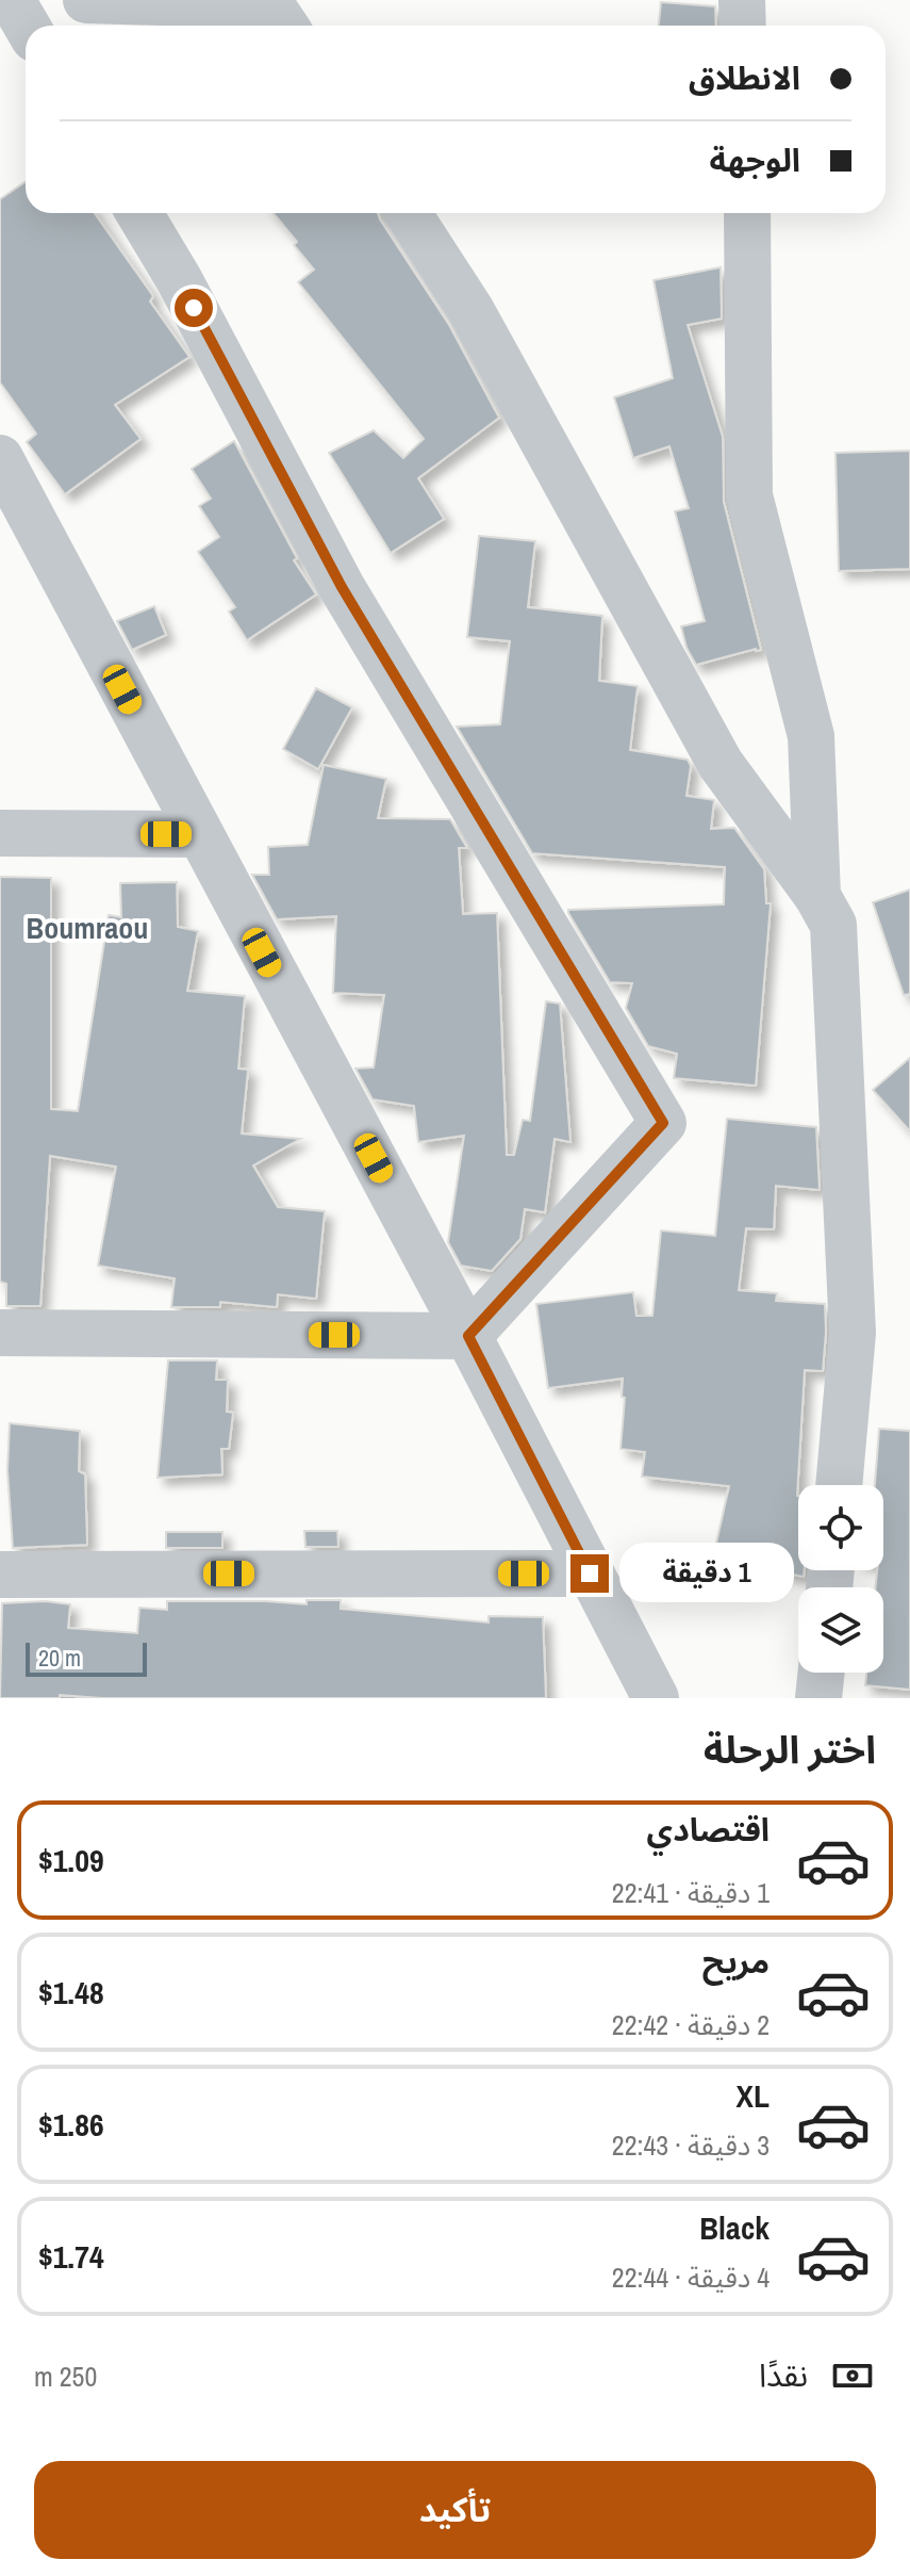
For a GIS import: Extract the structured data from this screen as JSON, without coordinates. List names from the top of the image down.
{
  "districts": ["Boumraou"],
  "scale_bar": "20 m",
  "page": {
    "banner": ["الانطلاق", "الوجهة"],
    "bubble": "1 دقيقة",
    "scale": "20 m",
    "heading": "اختر الرحلة",
    "list": [
      {
        "name": "اقتصادي",
        "note": "1 دقيقة · 22:41",
        "value": "$1.09"
      },
      {
        "name": "مريح",
        "note": "2 دقيقة · 22:42",
        "value": "$1.48"
      },
      {
        "name": "XL",
        "note": "3 دقيقة · 22:43",
        "value": "$1.86"
      },
      {
        "name": "Black",
        "note": "4 دقيقة · 22:44",
        "value": "$1.74"
      }
    ],
    "pay": ["نقدًا", "250 m"],
    "buttons": "تأكيد"
  }
}
